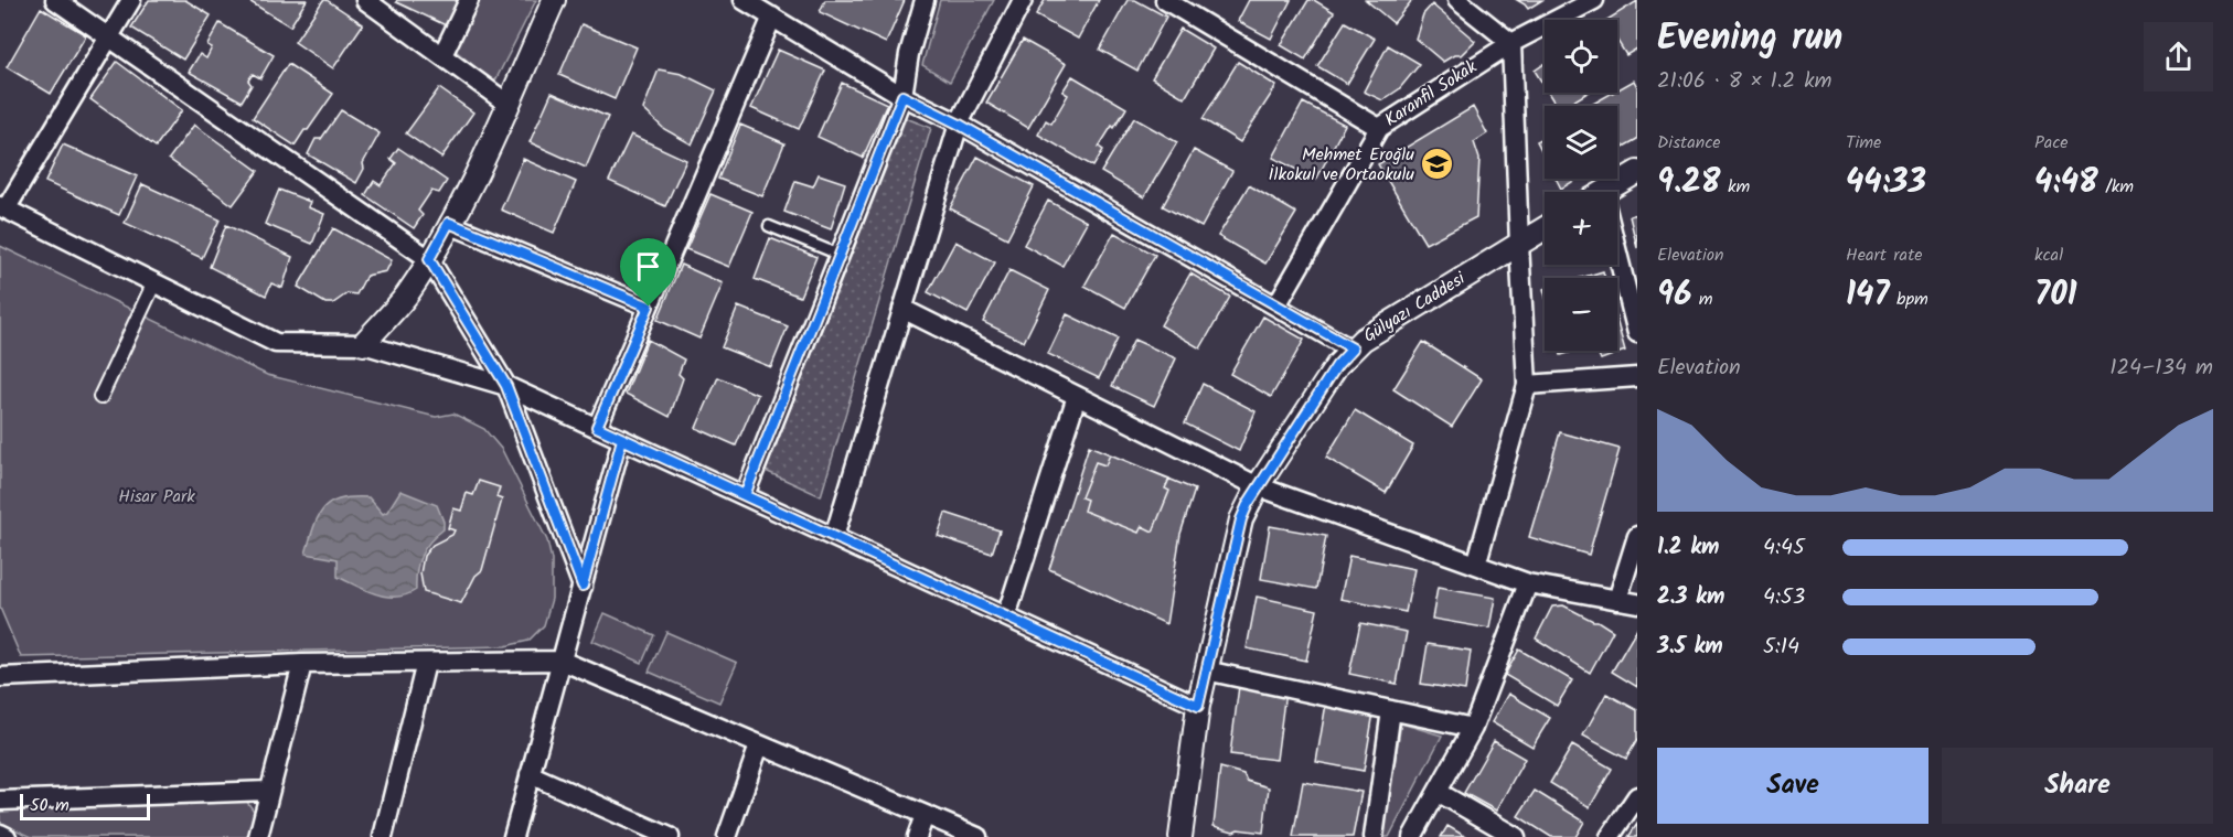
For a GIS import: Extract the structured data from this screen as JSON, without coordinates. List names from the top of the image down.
{
  "streets": {
    "street": ["Karanfil Sokak", "Gülyazı Caddesi"]
  },
  "parks": ["Hisar Park"],
  "places": {
    "school or university": ["Mehmet Eroğlu İlkokul ve Ortaokulu"]
  },
  "scale_bar": "50 m",
  "page": {
    "heading": ["Evening run", "21:06 · 8 × 1.2 km"],
    "map_buttons": ["+", "−"],
    "stats": [
      ["Distance", "9.28 km"],
      ["Time", "44:33"],
      ["Pace", "4:48 /km"],
      ["Elevation", "96 m"],
      ["Heart rate", "147 bpm"],
      ["kcal", "701"]
    ],
    "chart": ["Elevation", "124–134 m"],
    "list": [
      {
        "name": "1.2 km",
        "note": "4:45"
      },
      {
        "name": "2.3 km",
        "note": "4:53"
      },
      {
        "name": "3.5 km",
        "note": "5:14"
      }
    ],
    "buttons": ["Save", "Share"],
    "scale": "50 m"
  }
}
